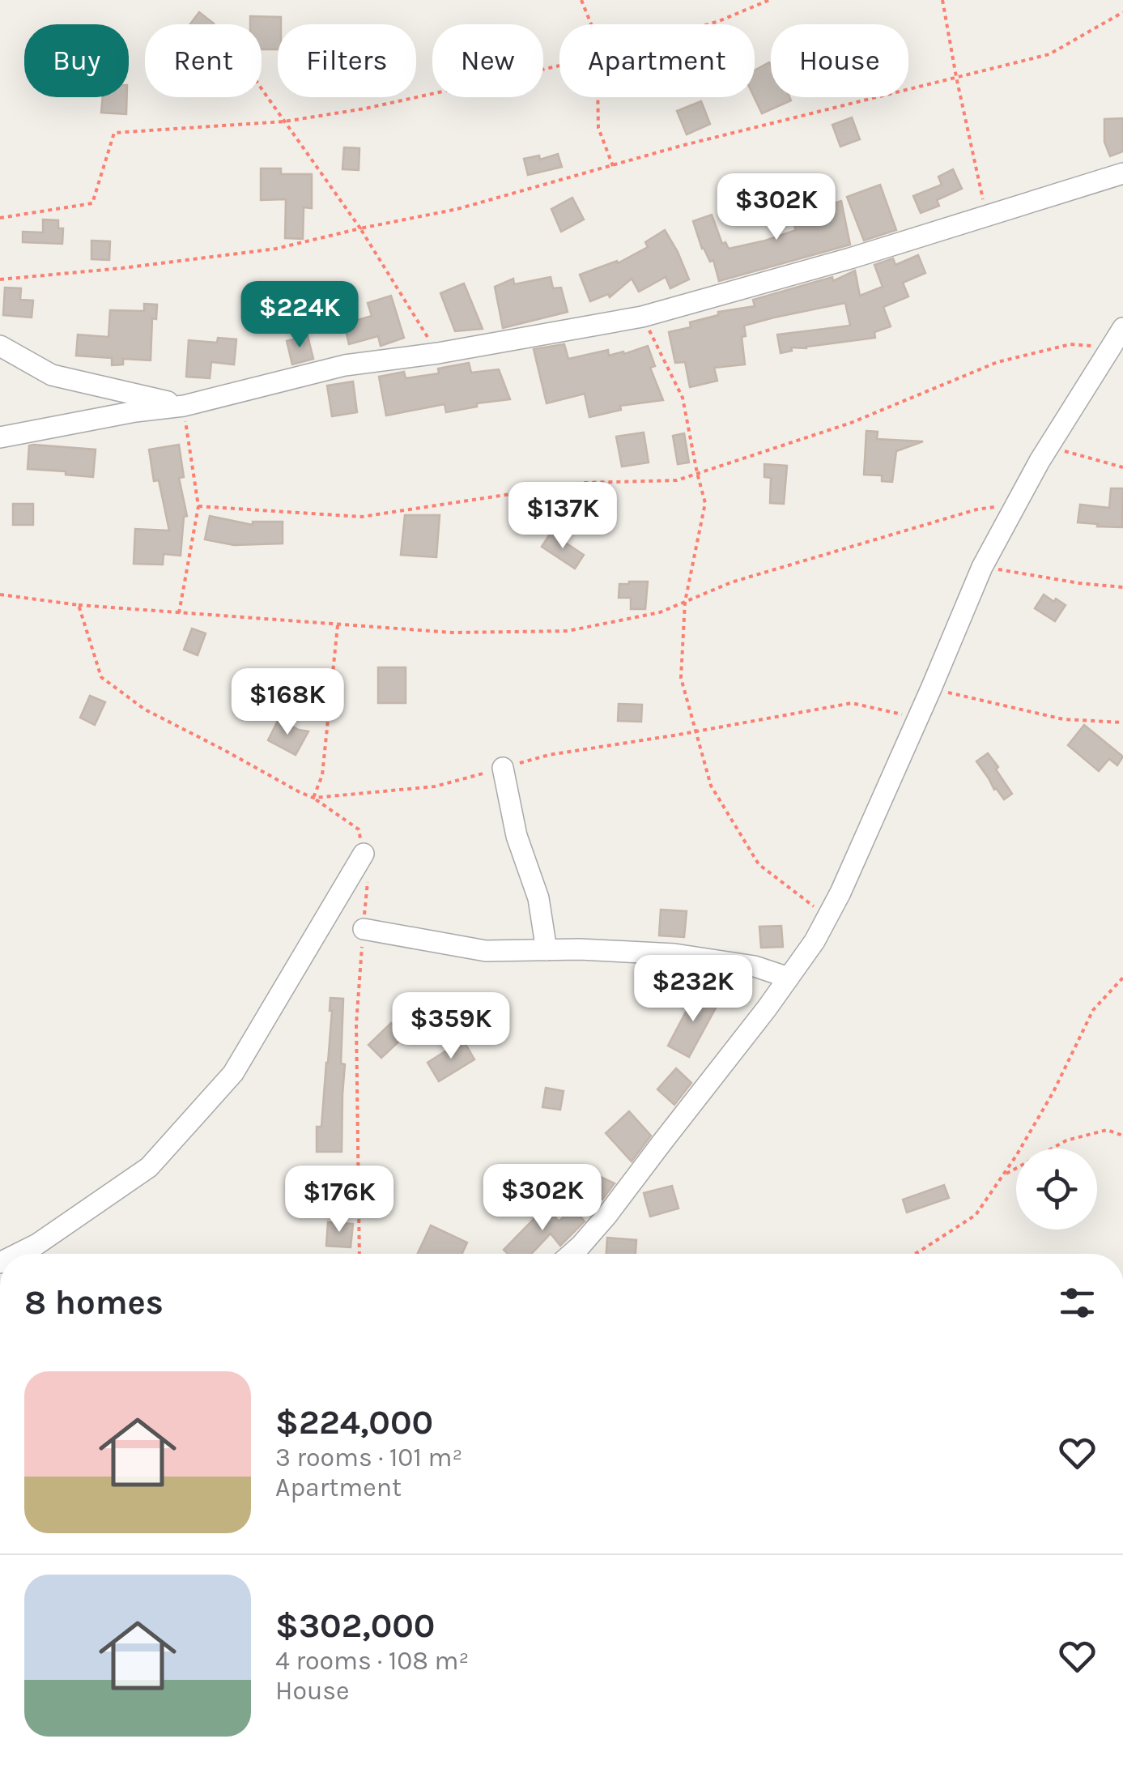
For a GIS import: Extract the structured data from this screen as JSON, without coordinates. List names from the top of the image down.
{
  "page": {
    "chip": [
      "Buy",
      "Rent",
      "Filters",
      "New",
      "Apartment",
      "House"
    ],
    "price": [
      "$302K",
      "$224K",
      "$137K",
      "$168K",
      "$232K",
      "$359K",
      "$302K",
      "$176K"
    ],
    "heading": "8 homes",
    "list": [
      {
        "name": "$224,000",
        "note": "3 rooms · 101 m² · Apartment"
      },
      {
        "name": "$302,000",
        "note": "4 rooms · 108 m² · House"
      }
    ]
  }
}
